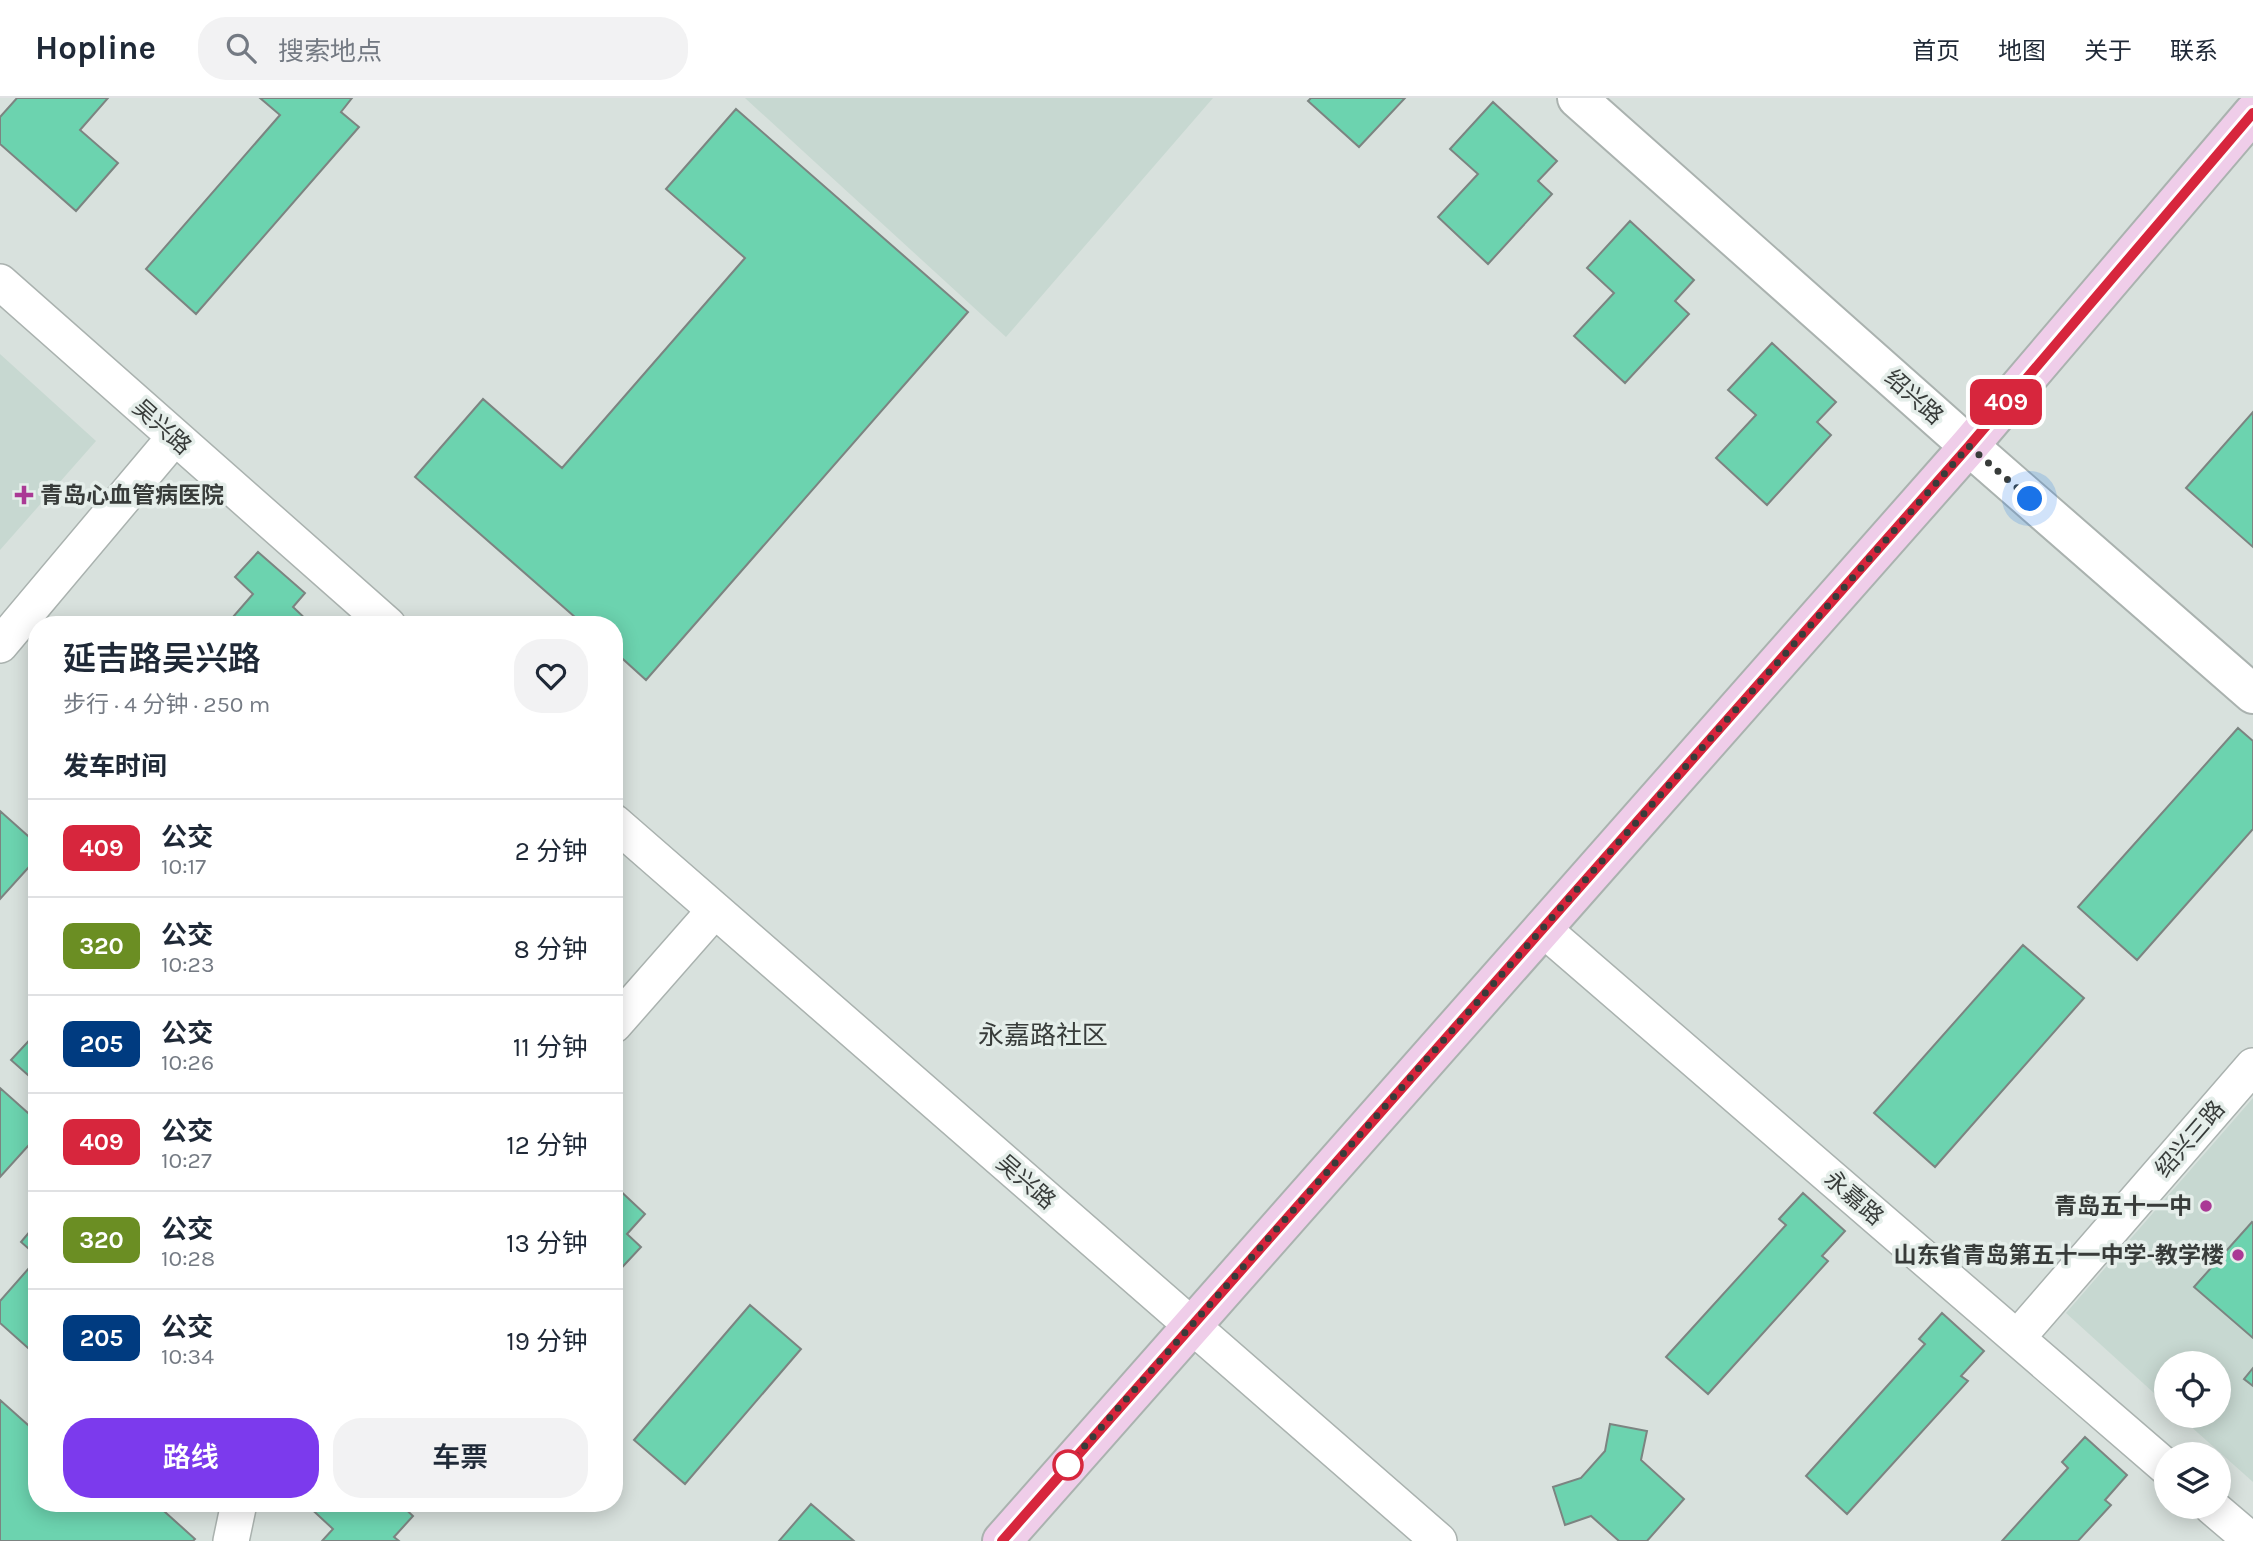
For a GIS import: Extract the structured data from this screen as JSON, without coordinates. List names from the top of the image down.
{
  "streets": {
    "street": [
      "绍兴路",
      "吴兴路",
      "绍兴三路",
      "永嘉路"
    ]
  },
  "crossings": [
    ["绍兴三路", "永嘉路"]
  ],
  "districts": ["永嘉路社区"],
  "places": {
    "health": ["青岛心血管病医院"],
    "other": ["青岛五十一中", "山东省青岛第五十一中学-教学楼"]
  },
  "lines": ["bus line 409"],
  "page": {
    "header": "Hopline",
    "search": "搜索地点",
    "nav": [
      "首页",
      "地图",
      "关于",
      "联系"
    ],
    "on_map": "409",
    "heading": [
      ["延吉路吴兴路", "步行 · 4 分钟 · 250 m"],
      "发车时间"
    ],
    "list": [
      {
        "mark": "409",
        "name": "公交",
        "note": "10:17",
        "value": "2 分钟"
      },
      {
        "mark": "320",
        "name": "公交",
        "note": "10:23",
        "value": "8 分钟"
      },
      {
        "mark": "205",
        "name": "公交",
        "note": "10:26",
        "value": "11 分钟"
      },
      {
        "mark": "409",
        "name": "公交",
        "note": "10:27",
        "value": "12 分钟"
      },
      {
        "mark": "320",
        "name": "公交",
        "note": "10:28",
        "value": "13 分钟"
      },
      {
        "mark": "205",
        "name": "公交",
        "note": "10:34",
        "value": "19 分钟"
      }
    ],
    "buttons": ["路线", "车票"]
  }
}
